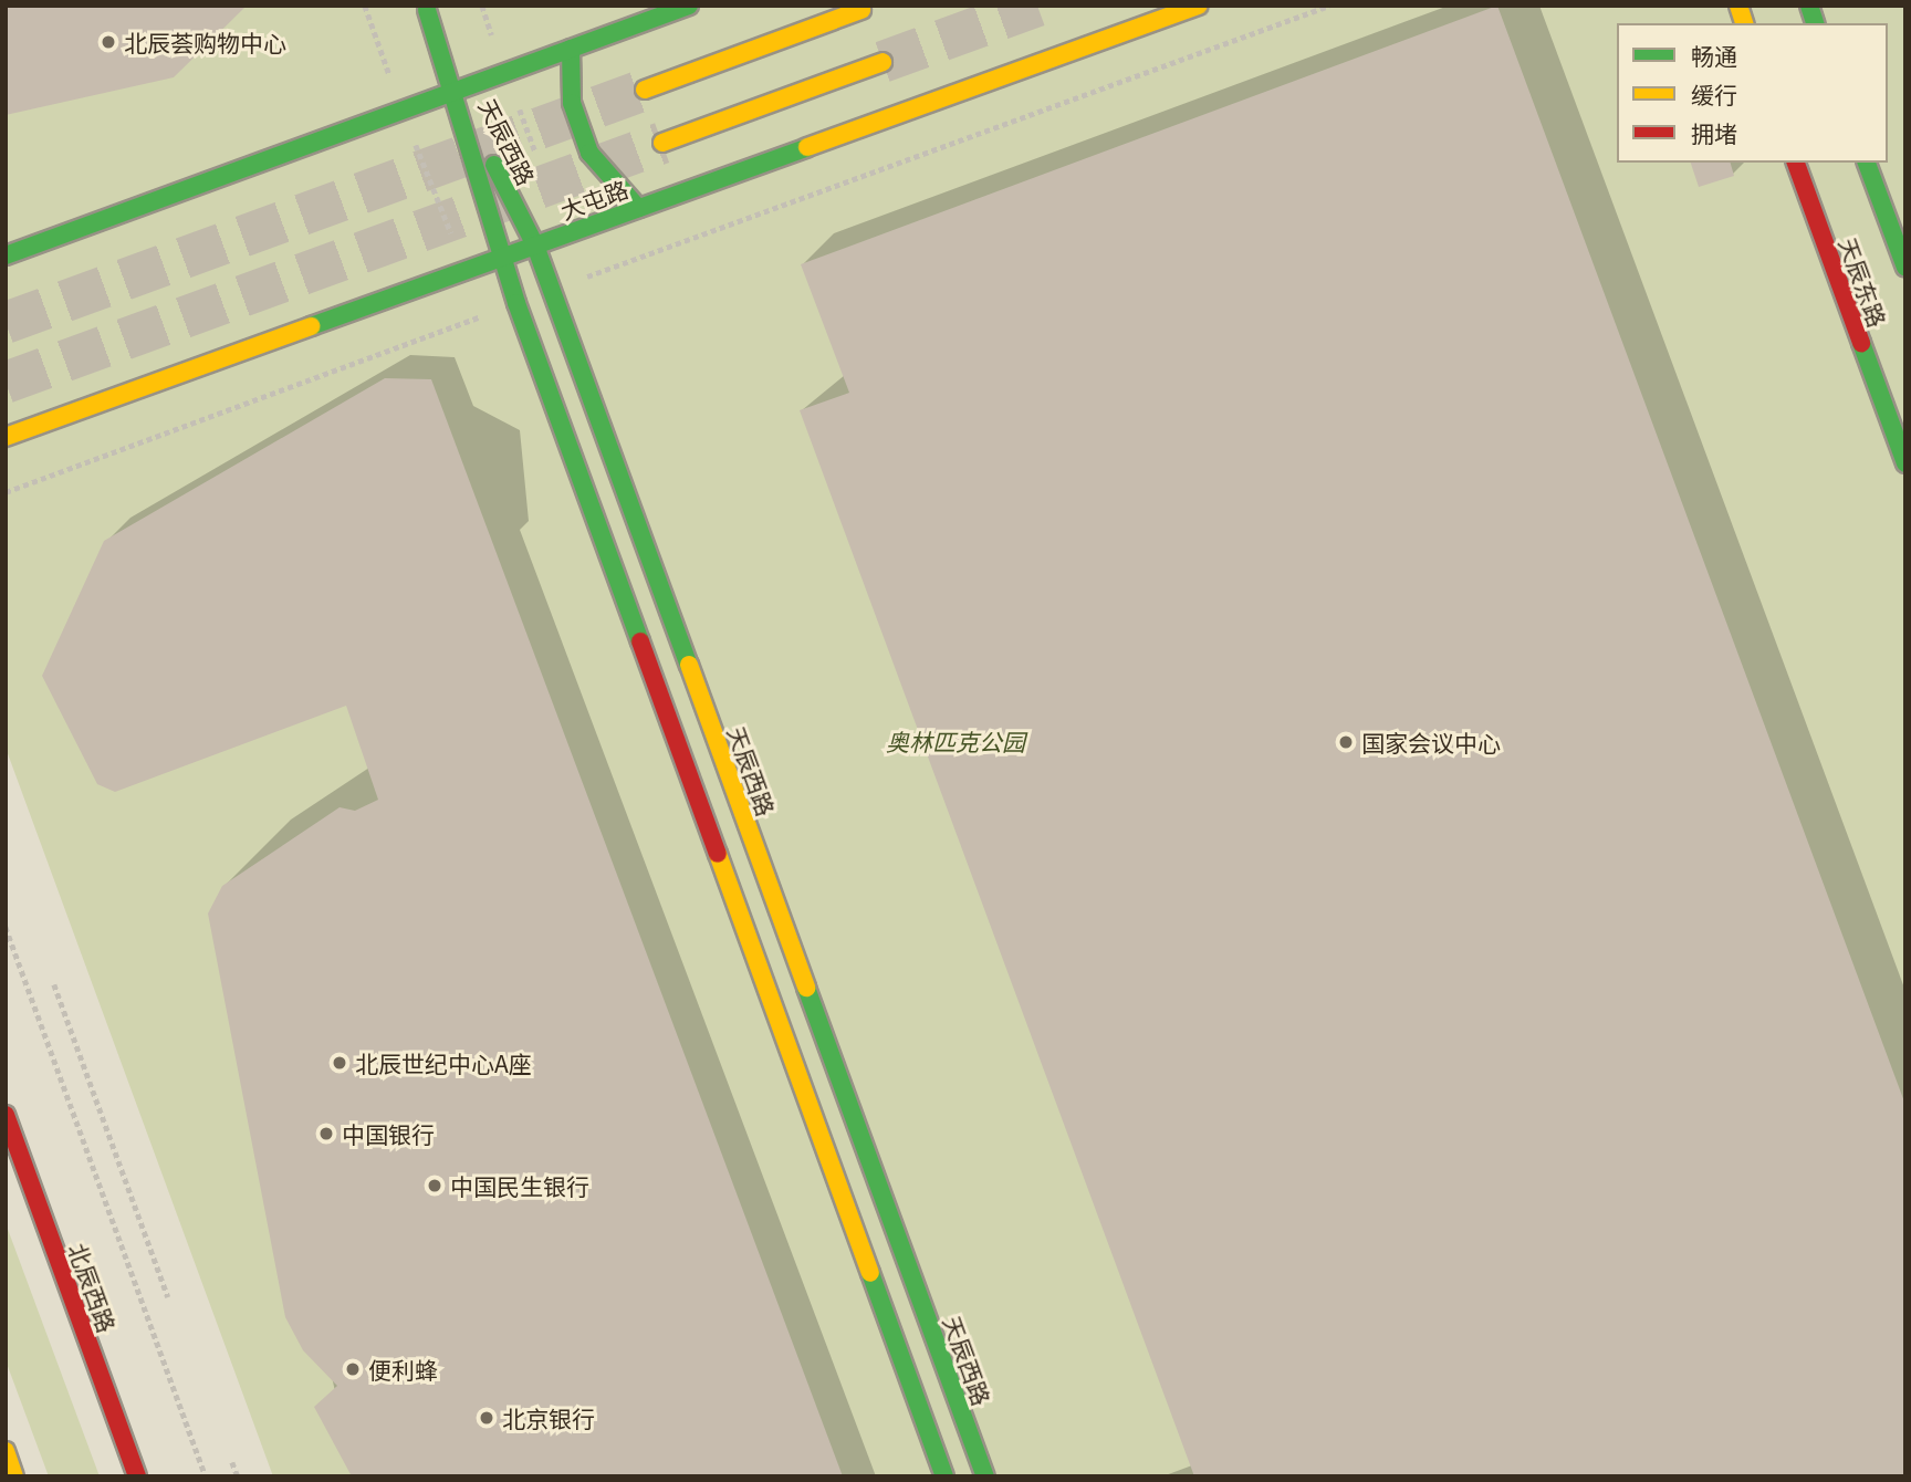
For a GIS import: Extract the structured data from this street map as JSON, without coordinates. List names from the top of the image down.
{
  "streets": {
    "street": [
      "天辰西路",
      "大屯路",
      "天辰东路",
      "北辰西路"
    ]
  },
  "crossings": [
    ["天辰西路", "大屯路"]
  ],
  "parks": ["奥林匹克公园"],
  "places": [
    "北辰荟购物中心",
    "国家会议中心",
    "北辰世纪中心A座",
    "中国银行",
    "中国民生银行",
    "便利蜂",
    "北京银行"
  ],
  "legend": ["畅通", "缓行", "拥堵"]
}
